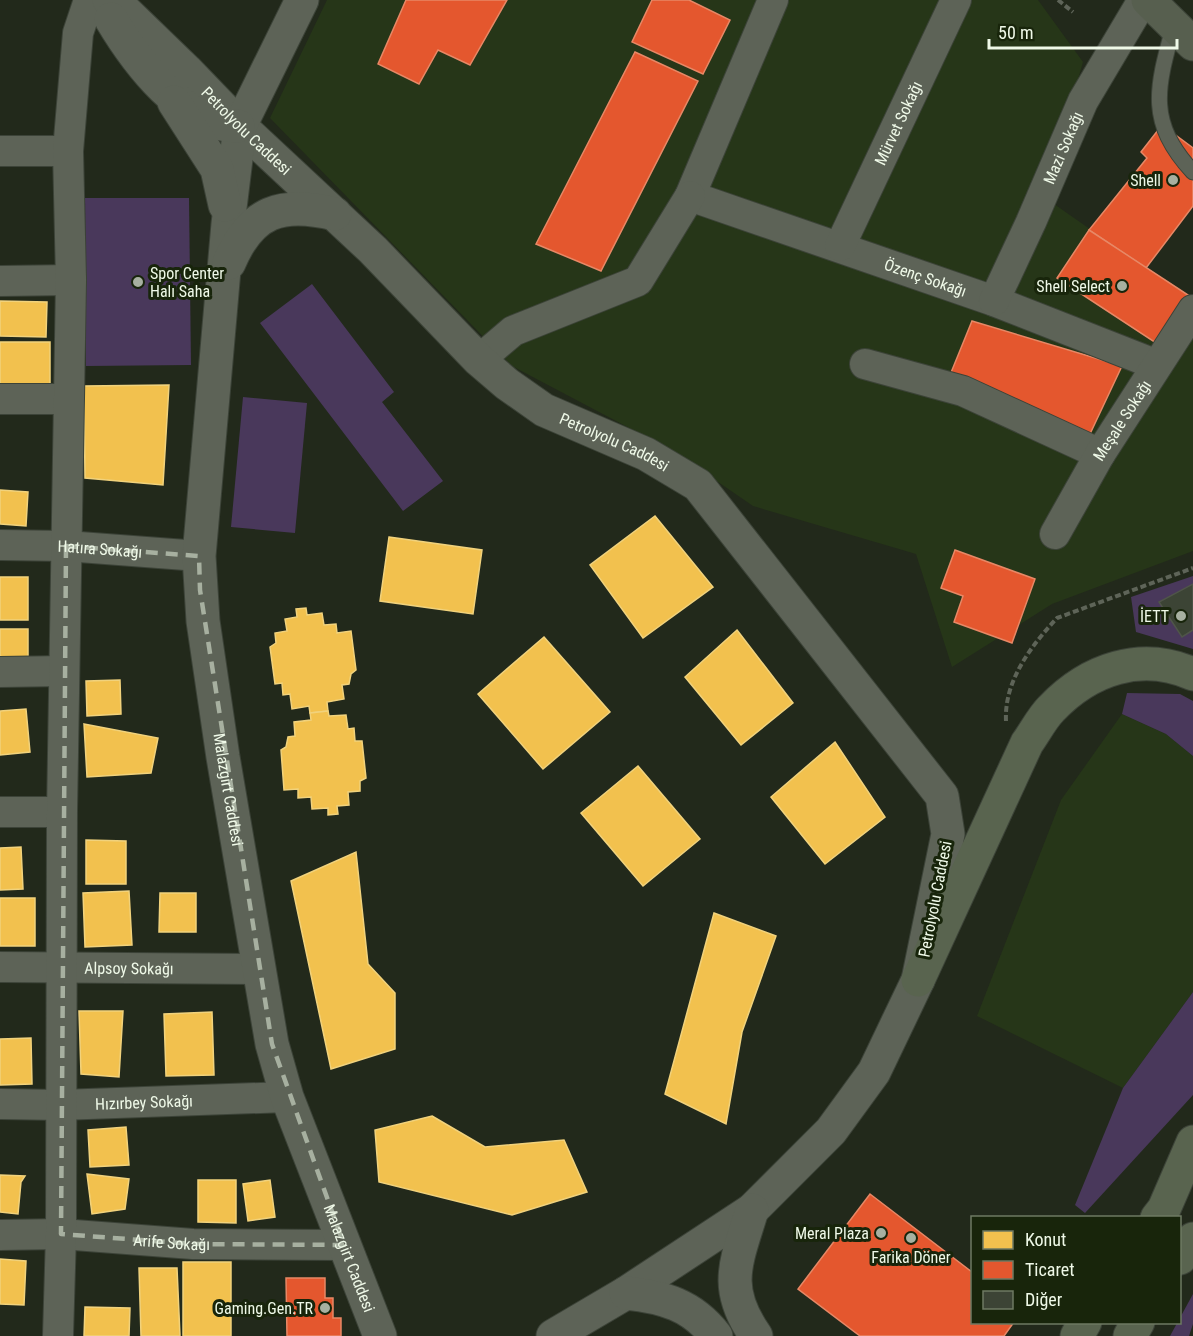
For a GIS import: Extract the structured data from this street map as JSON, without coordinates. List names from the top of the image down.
{
  "streets": {
    "main road": ["Petrolyolu Caddesi", "Malazgirt Caddesi"],
    "street": [
      "Mürvet Sokağı",
      "Mazi Sokağı",
      "Özenç Sokağı",
      "Meşale Sokağı",
      "Hatıra Sokağı",
      "Alpsoy Sokağı",
      "Hızırbey Sokağı",
      "Arife Sokağı"
    ]
  },
  "crossings": [
    ["Mürvet Sokağı", "Özenç Sokağı"],
    ["Petrolyolu Caddesi", "Malazgirt Caddesi"],
    ["Mazi Sokağı", "Özenç Sokağı"],
    ["Özenç Sokağı", "Meşale Sokağı"],
    ["Hatıra Sokağı", "Malazgirt Caddesi"],
    ["Malazgirt Caddesi", "Alpsoy Sokağı"],
    ["Malazgirt Caddesi", "Hızırbey Sokağı"],
    ["Malazgirt Caddesi", "Arife Sokağı"]
  ],
  "places": [
    "Shell",
    "Spor Center Halı Saha",
    "Shell Select",
    "İETT",
    "Meral Plaza",
    "Farika Döner",
    "Gaming.Gen.TR"
  ],
  "legend": ["Konut", "Ticaret", "Diğer"],
  "scale_bar": "50 m"
}
